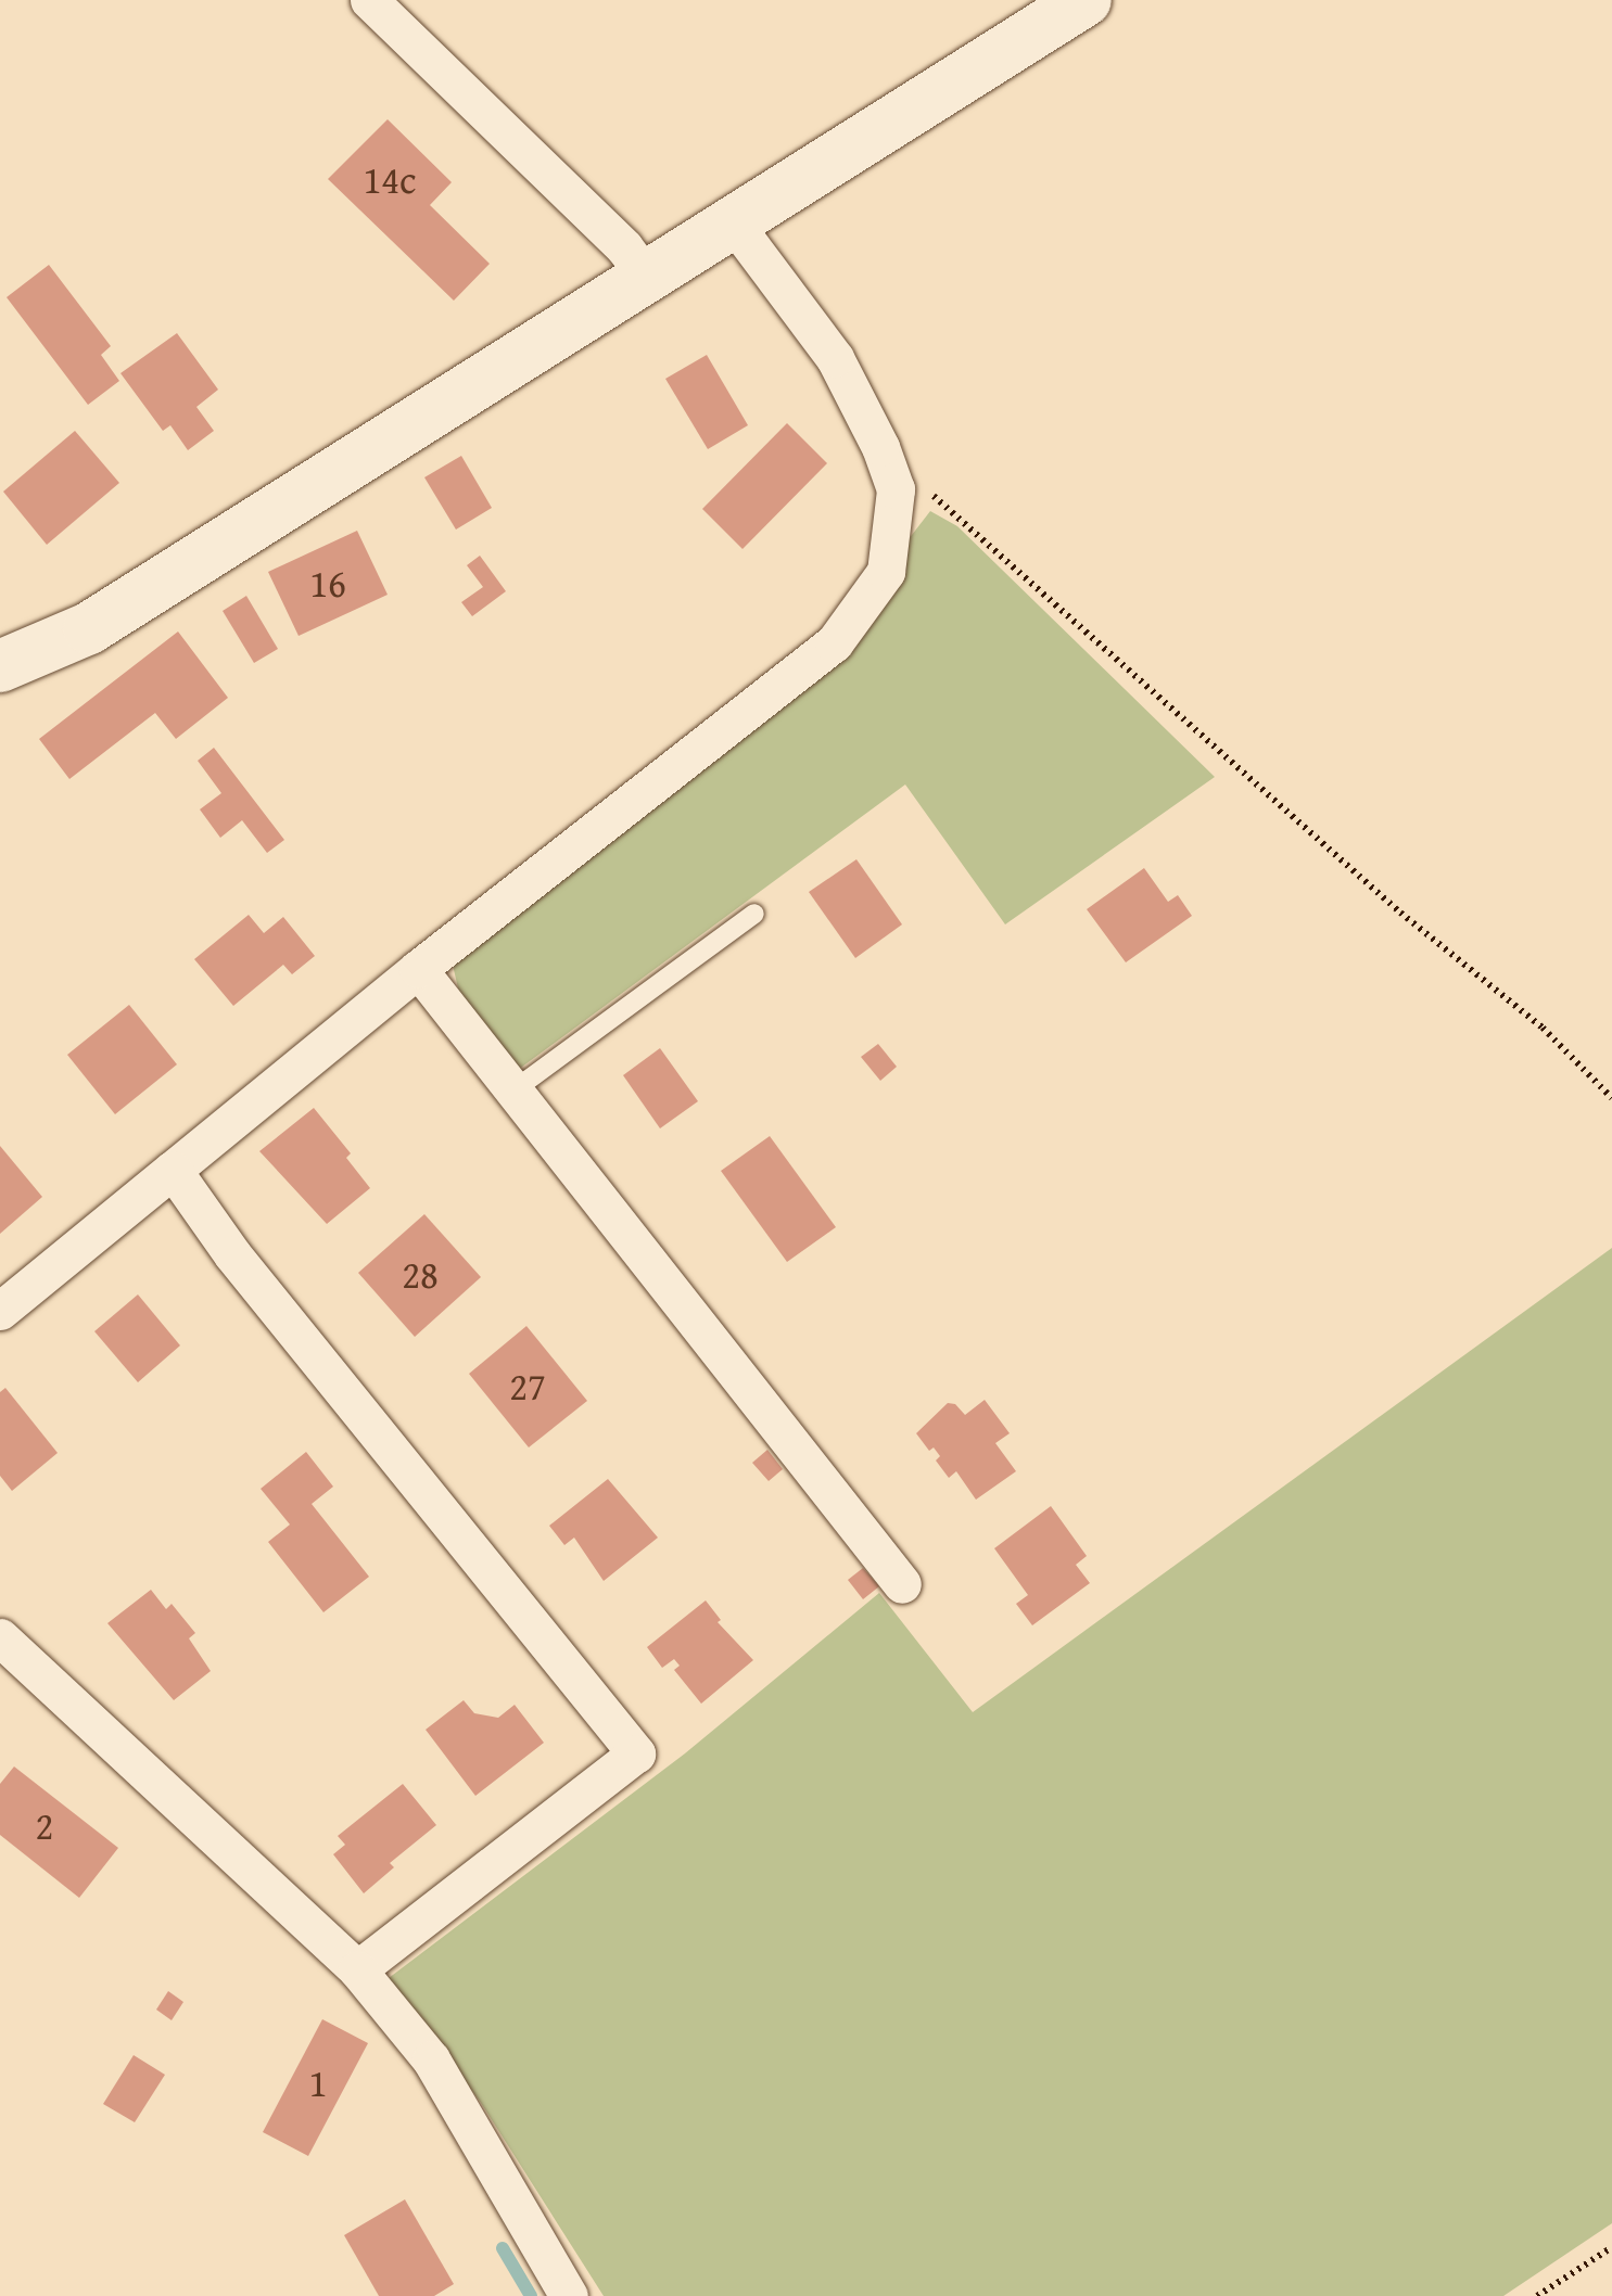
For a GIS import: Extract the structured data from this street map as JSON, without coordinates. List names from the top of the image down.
{
  "house_numbers": [
    "14c",
    "16",
    "28",
    "27",
    "2",
    "1"
  ]
}
